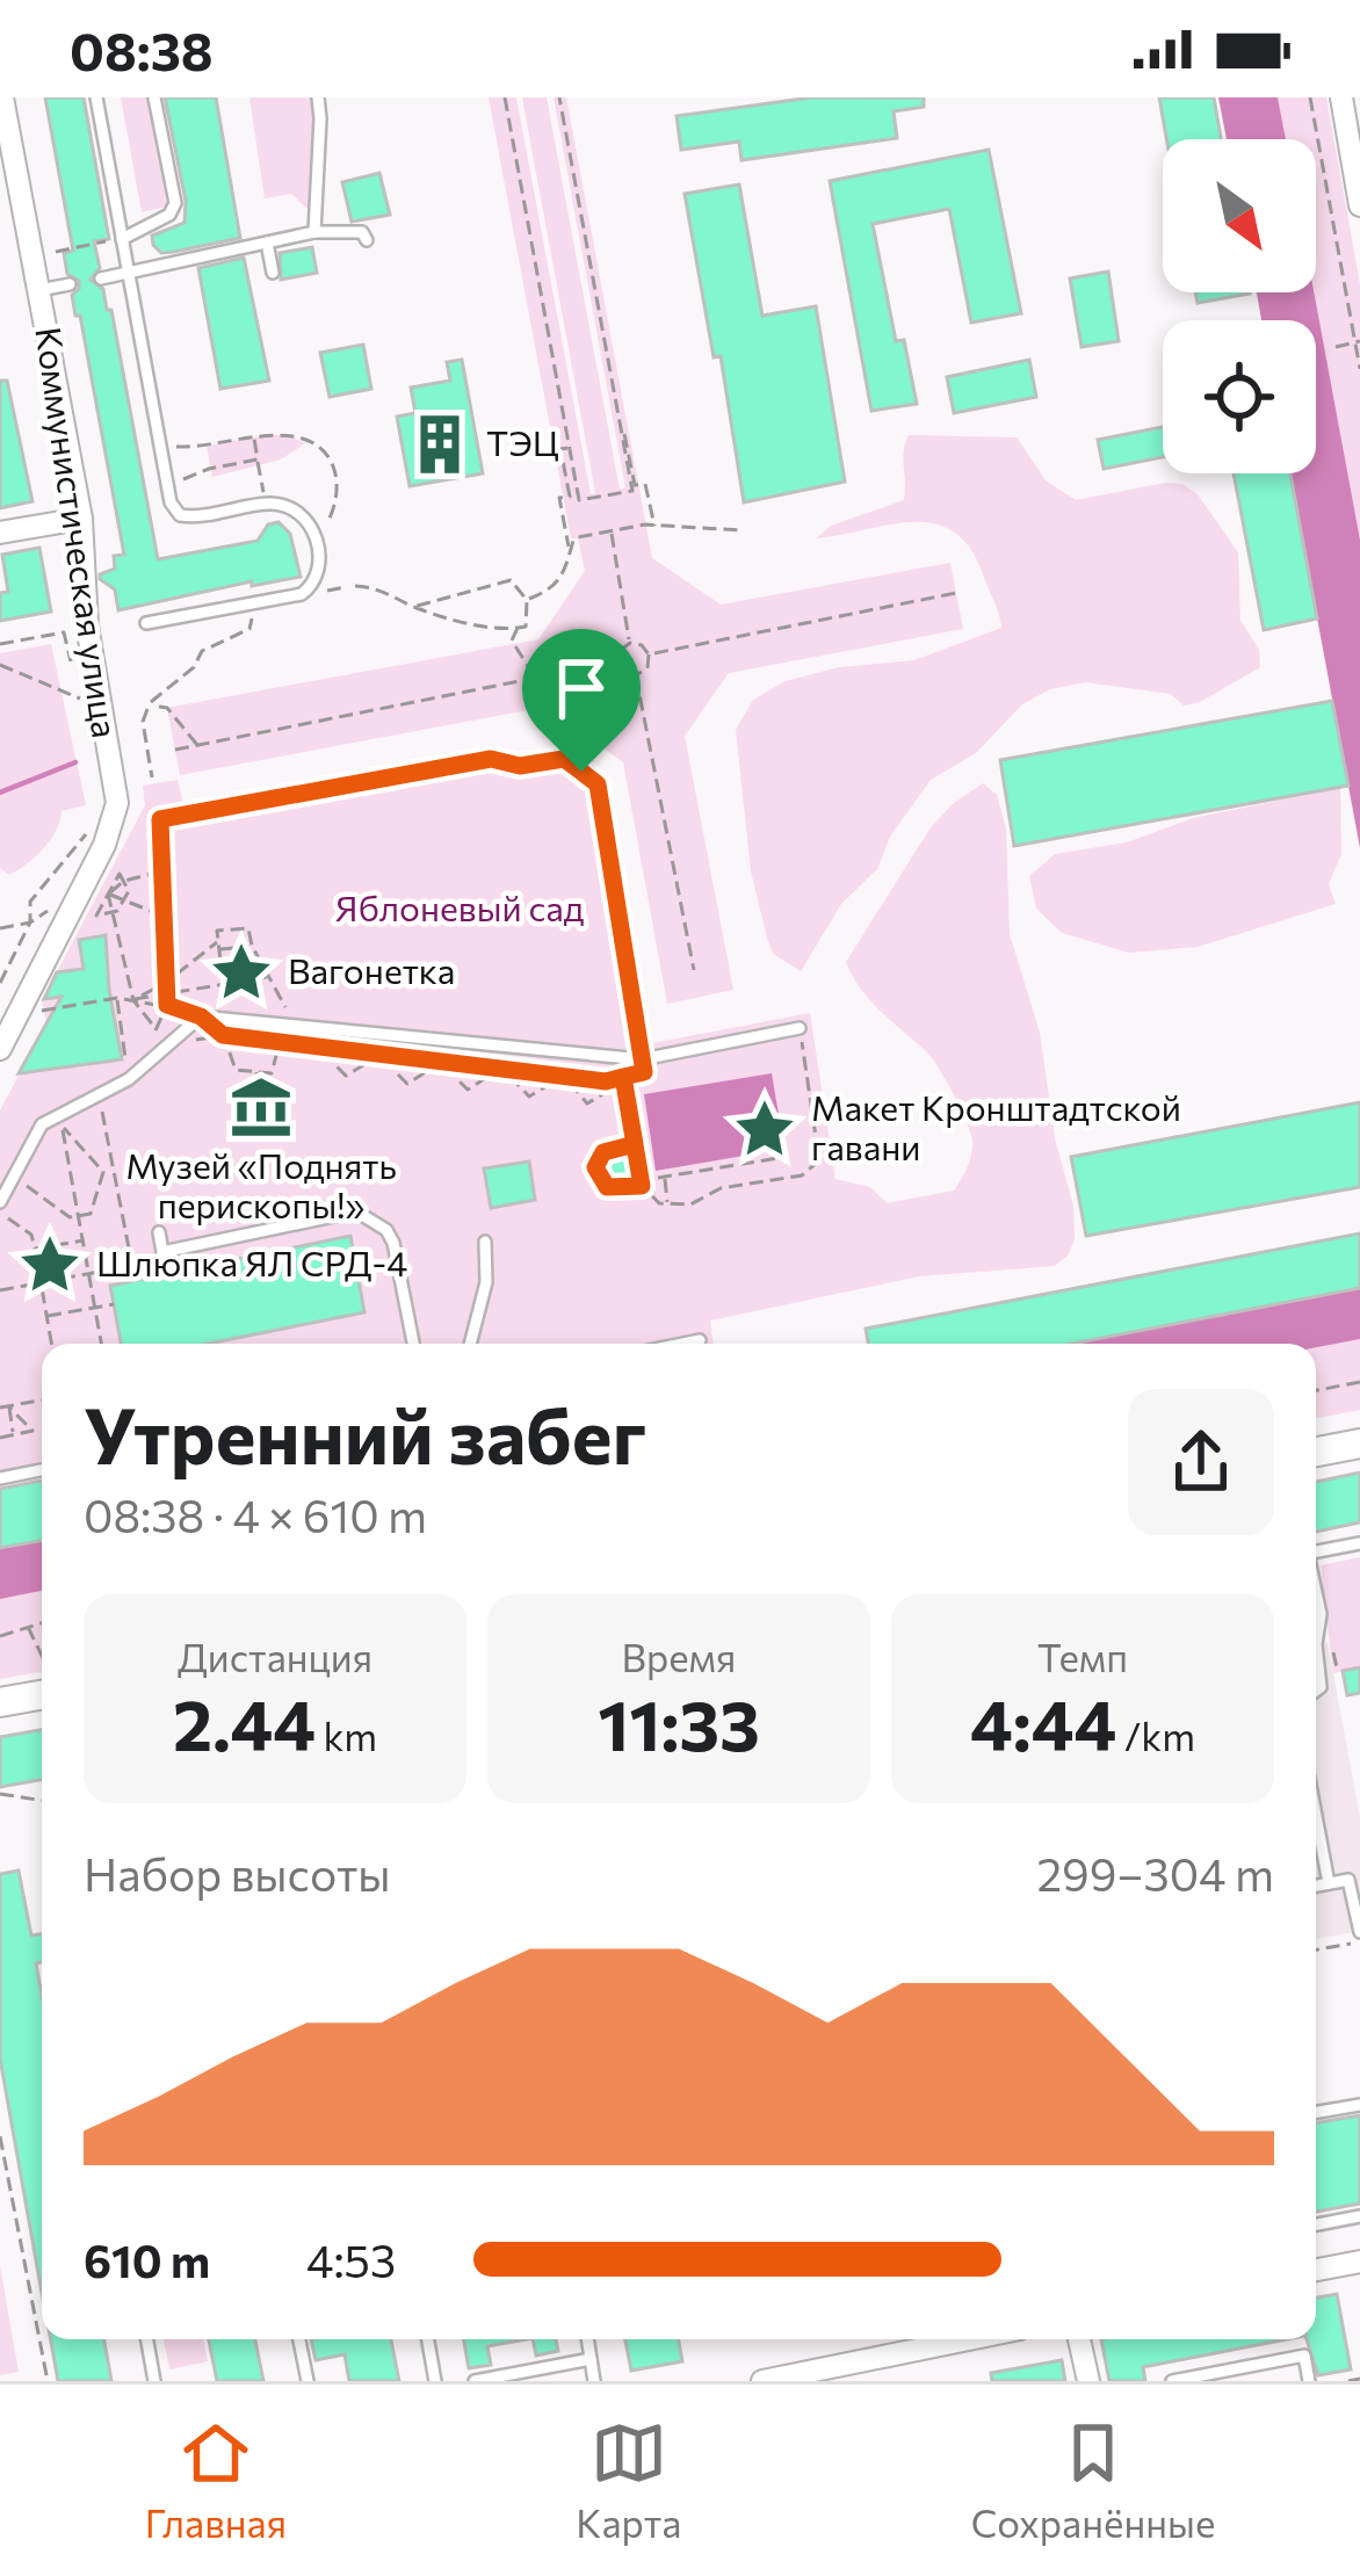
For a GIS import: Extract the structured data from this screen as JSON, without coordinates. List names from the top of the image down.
{
  "streets": {
    "street": ["Коммунистическая улица"]
  },
  "parks": ["Яблоневый сад"],
  "places": {
    "building": ["ТЭЦ"],
    "place": ["Вагонетка", "Макет Кронштадтской гавани", "Шлюпка ЯЛ СРД-4"],
    "museum": ["Музей «Поднять перископы!»"]
  },
  "north": "bottom right",
  "page": {
    "status": "08:38",
    "heading": ["Утренний забег", "08:38 · 4 × 610 m"],
    "stats": [
      ["Дистанция", "2.44 km"],
      ["Время", "11:33"],
      ["Темп", "4:44 /km"]
    ],
    "chart": ["Набор высоты", "299–304 m"],
    "list": [
      {
        "name": "610 m",
        "note": "4:53"
      }
    ],
    "tabs": ["Главная", "Карта", "Сохранённые"]
  }
}
